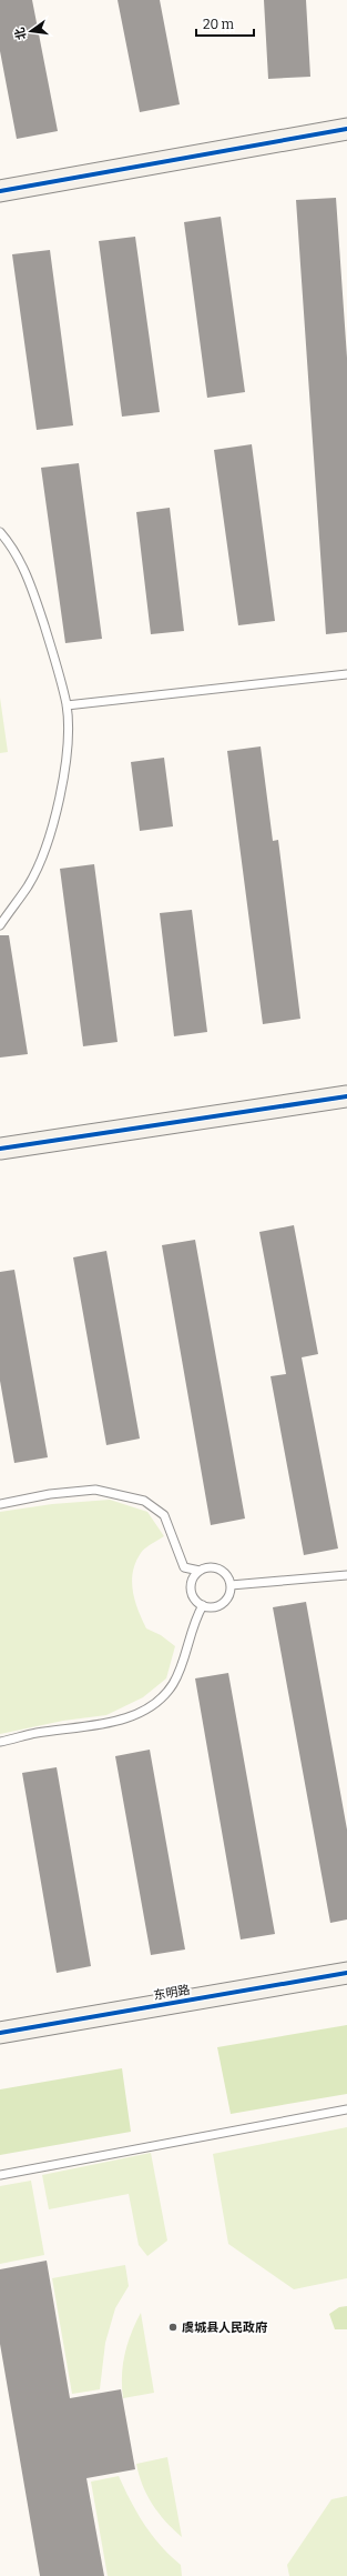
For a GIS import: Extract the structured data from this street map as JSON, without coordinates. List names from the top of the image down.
{
  "streets": {
    "street": ["东明路"]
  },
  "places": ["虞城县人民政府"],
  "scale_bar": "20 m",
  "north": "left"
}
